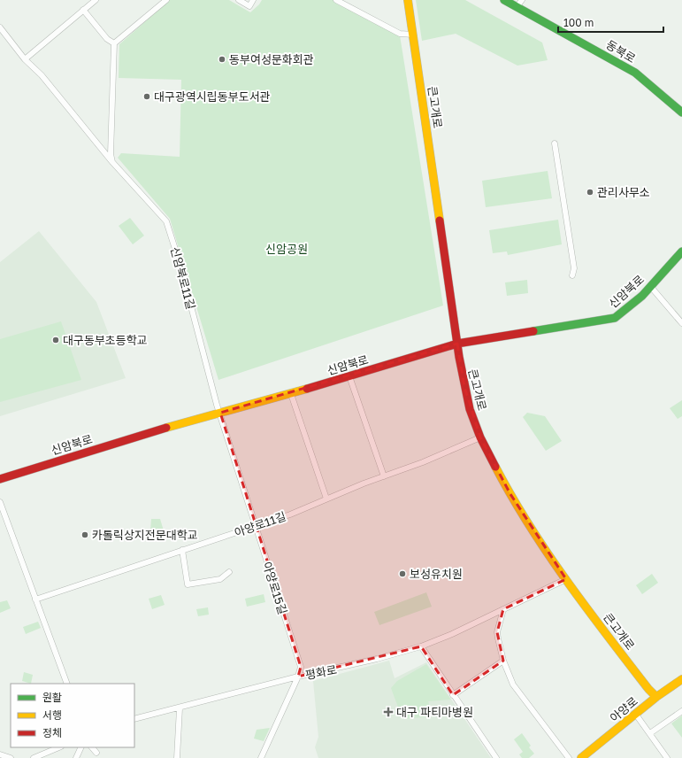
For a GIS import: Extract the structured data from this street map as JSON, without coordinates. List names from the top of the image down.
{
  "streets": {
    "main road": [
      "동북로",
      "큰고개로",
      "신암북로",
      "아양로"
    ],
    "street": [
      "신암북로11길",
      "아양로11길",
      "아양로15길",
      "평화로"
    ]
  },
  "crossings": [
    ["큰고개로", "신암북로"],
    ["큰고개로", "아양로11길"],
    ["큰고개로", "평화로"],
    ["큰고개로", "아양로"],
    ["신암북로11길", "신암북로"],
    ["신암북로11길", "아양로15길"],
    ["신암북로", "아양로15길"],
    ["아양로11길", "아양로15길"],
    ["아양로15길", "평화로"]
  ],
  "parks": ["신암공원"],
  "places": {
    "other": [
      "동부여성문화회관",
      "대구광역시립동부도서관",
      "관리사무소",
      "대구동부초등학교",
      "카톨릭상지전문대학교",
      "보성유치원"
    ],
    "health": ["대구 파티마병원"]
  },
  "legend": ["원활", "서행", "정체"],
  "scale_bar": "100 m"
}
